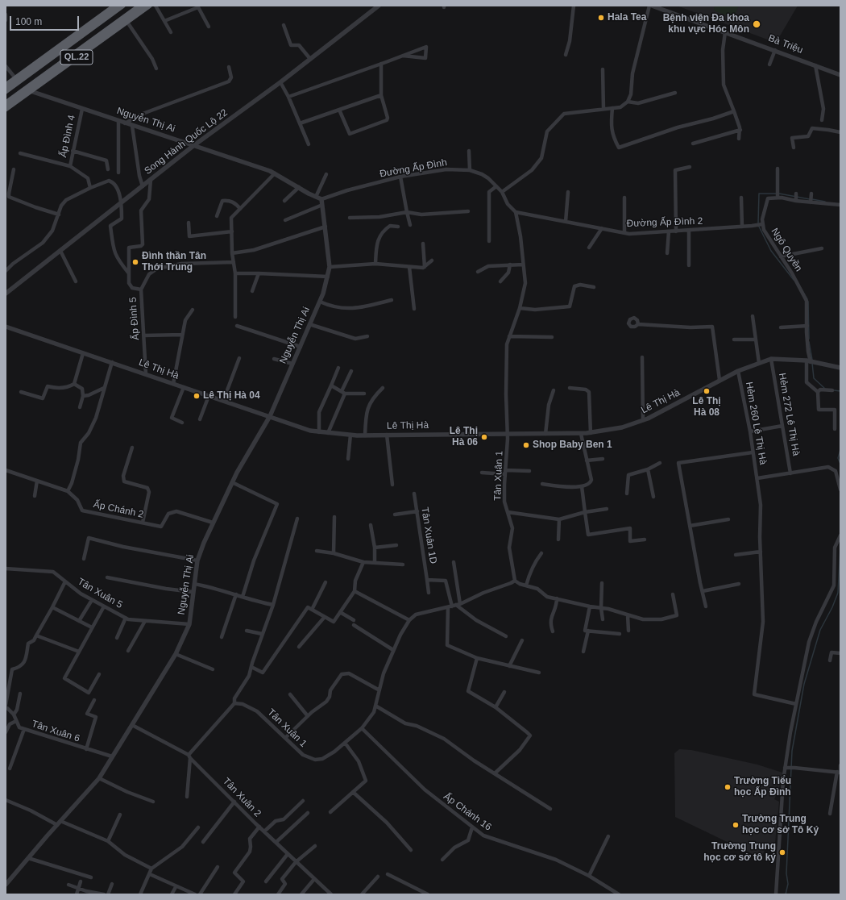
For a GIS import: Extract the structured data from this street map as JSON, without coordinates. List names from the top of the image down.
{
  "streets": {
    "highway": ["QL.22"],
    "street": [
      "Bà Triệu",
      "Nguyễn Thị Ai",
      "Ấp Đình 4",
      "Song Hành Quốc Lộ 22",
      "Đường Ấp Đình",
      "Đường Ấp Đình 2",
      "Ngô Quyền",
      "Ấp Đình 5",
      "Lê Thị Hà",
      "Hẻm 272 Lê Thị Hà",
      "Hẻm 260 Lê Thị Hà",
      "Tân Xuân 1",
      "Ấp Chánh 2",
      "Tân Xuân 1D",
      "Tân Xuân 5",
      "Tân Xuân 6",
      "Tân Xuân 2",
      "Ấp Chánh 16"
    ]
  },
  "crossings": [
    ["QL.22", "Nguyễn Thị Ai"],
    ["Nguyễn Thị Ai", "Ấp Đình 4"],
    ["Nguyễn Thị Ai", "Song Hành Quốc Lộ 22"],
    ["Nguyễn Thị Ai", "Đường Ấp Đình"],
    ["Nguyễn Thị Ai", "Lê Thị Hà"],
    ["Nguyễn Thị Ai", "Ấp Chánh 2"],
    ["Nguyễn Thị Ai", "Tân Xuân 5"],
    ["Nguyễn Thị Ai", "Tân Xuân 6"],
    ["Nguyễn Thị Ai", "Tân Xuân 2"],
    ["Đường Ấp Đình", "Đường Ấp Đình 2"],
    ["Đường Ấp Đình", "Tân Xuân 1"],
    ["Đường Ấp Đình 2", "Ngô Quyền"],
    ["Đường Ấp Đình 2", "Tân Xuân 1"],
    ["Ngô Quyền", "Lê Thị Hà"],
    ["Ấp Đình 5", "Lê Thị Hà"],
    ["Lê Thị Hà", "Hẻm 272 Lê Thị Hà"],
    ["Lê Thị Hà", "Hẻm 260 Lê Thị Hà"],
    ["Lê Thị Hà", "Tân Xuân 1"],
    ["Tân Xuân 1", "Ấp Chánh 16"]
  ],
  "places": [
    "Hala Tea",
    "Bệnh viện Đa khoa khu vực Hóc Môn",
    "Đình thần Tân Thới Trung",
    "Lê Thị Hà 08",
    "Lê Thị Hà 04",
    "Lê Thị Hà 06",
    "Shop Baby Ben 1",
    "Trường Tiểu học Ấp Đình",
    "Trường Trung học cơ sở Tô Ký",
    "Trường Trung học cơ sở tô ký"
  ],
  "scale_bar": "100 m"
}
